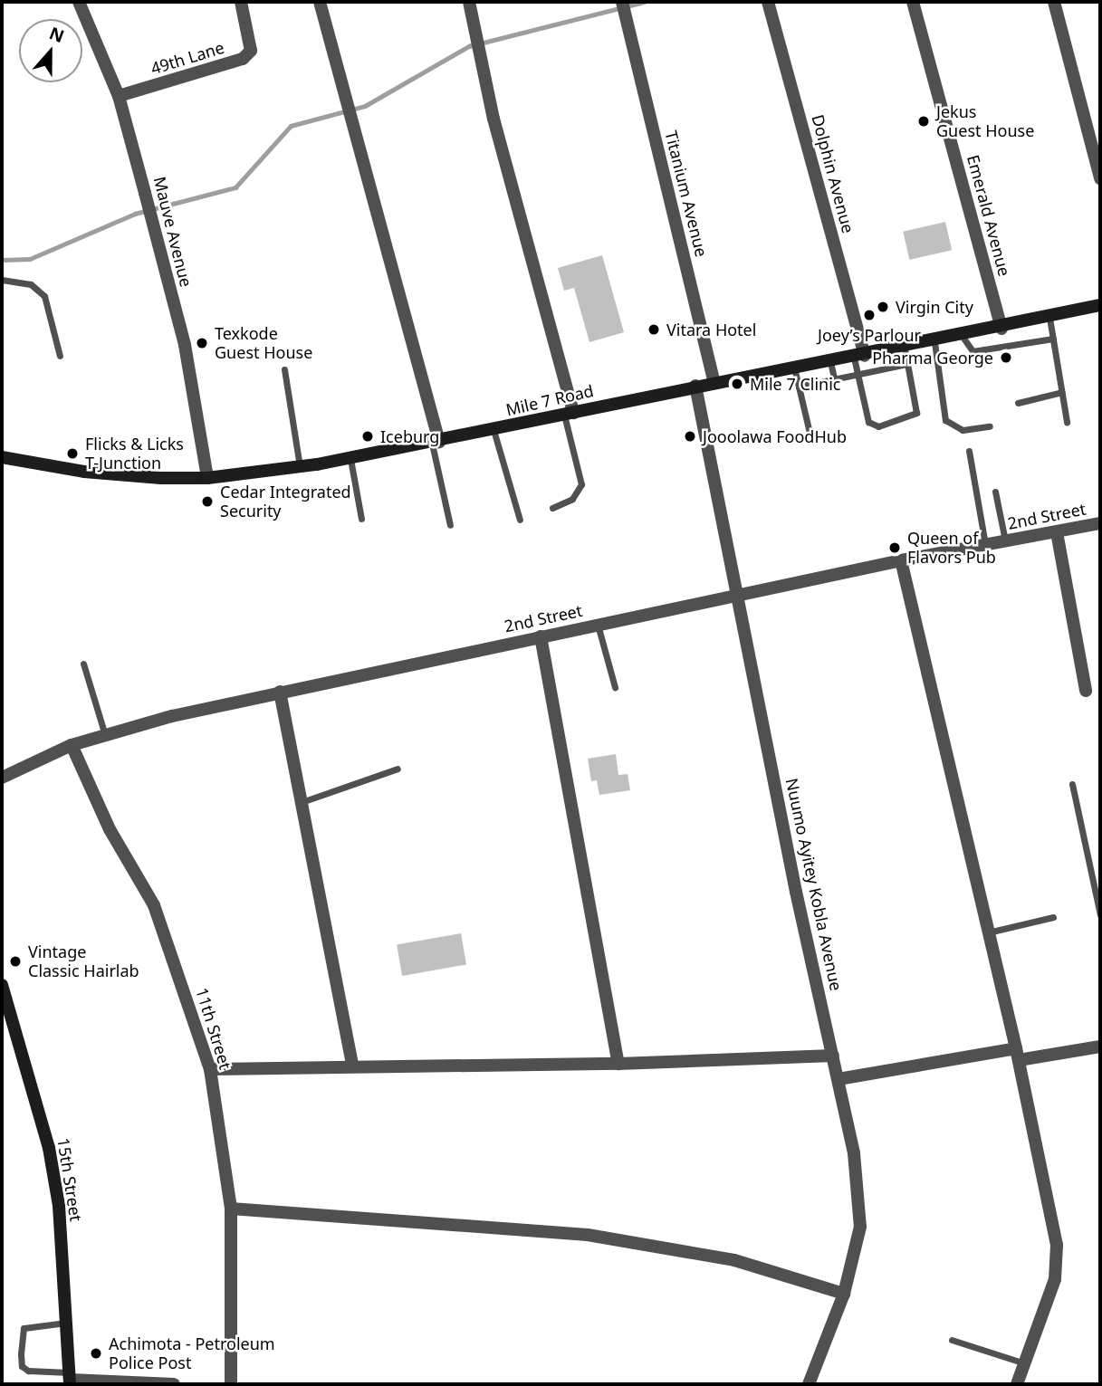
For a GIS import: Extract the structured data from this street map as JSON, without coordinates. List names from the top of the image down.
{
  "streets": {
    "street": [
      "49th Lane",
      "Dolphin Avenue",
      "Titanium Avenue",
      "Emerald Avenue",
      "Mauve Avenue",
      "Mile 7 Road",
      "2nd Street",
      "Nuumo Ayitey Kobla Avenue",
      "11th Street",
      "15th Street"
    ]
  },
  "crossings": [
    ["49th Lane", "Mauve Avenue"],
    ["Dolphin Avenue", "Mile 7 Road"],
    ["Titanium Avenue", "Mile 7 Road"],
    ["Emerald Avenue", "Mile 7 Road"],
    ["Mauve Avenue", "Mile 7 Road"],
    ["Mile 7 Road", "Nuumo Ayitey Kobla Avenue"],
    ["2nd Street", "Nuumo Ayitey Kobla Avenue"],
    ["2nd Street", "11th Street"]
  ],
  "places": [
    "Jekus Guest House",
    "Virgin City",
    "Joey’s Parlour",
    "Vitara Hotel",
    "Texkode Guest House",
    "Pharma George",
    "Mile 7 Clinic",
    "Iceburg",
    "Jooolawa FoodHub",
    "Flicks & Licks T-Junction",
    "Cedar Integrated Security",
    "Queen of Flavors Pub",
    "Vintage Classic Hairlab",
    "Achimota - Petroleum Police Post"
  ],
  "north": "top"
}
